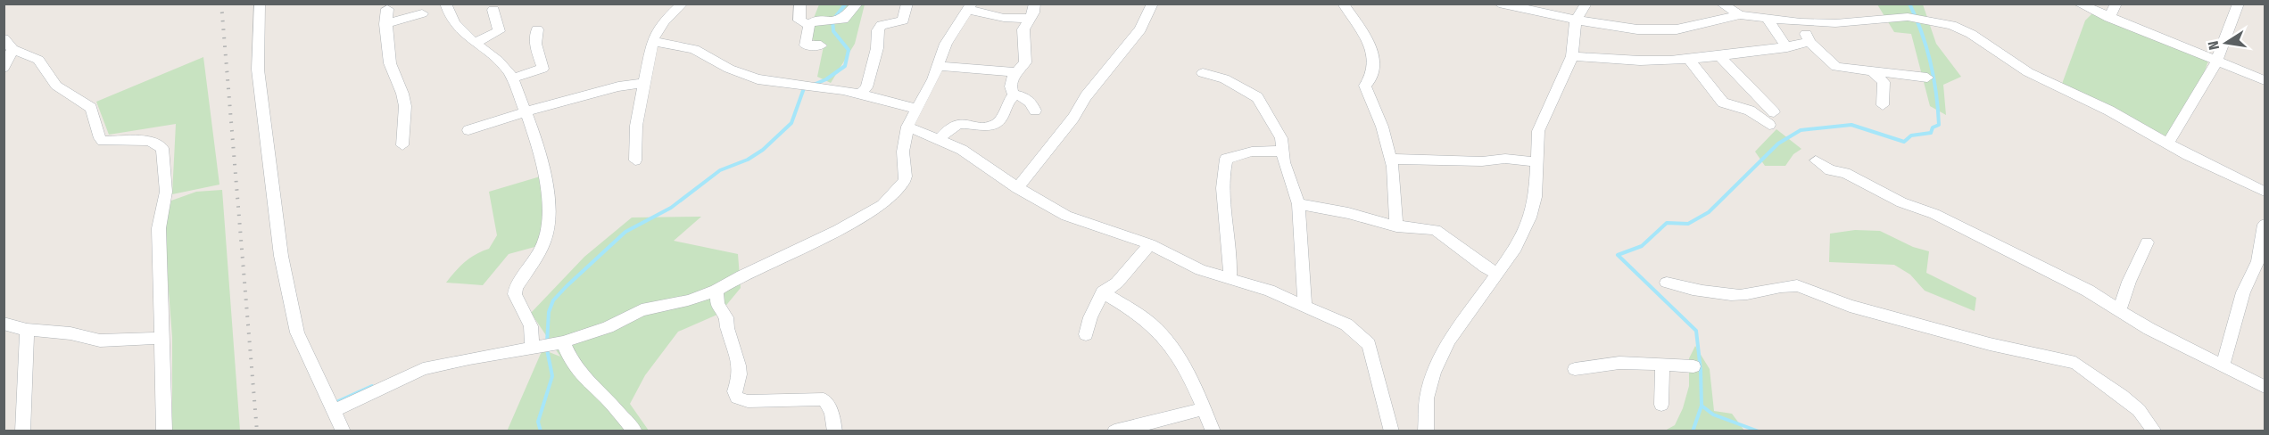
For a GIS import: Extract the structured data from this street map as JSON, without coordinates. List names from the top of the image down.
{
  "north": "left"
}
